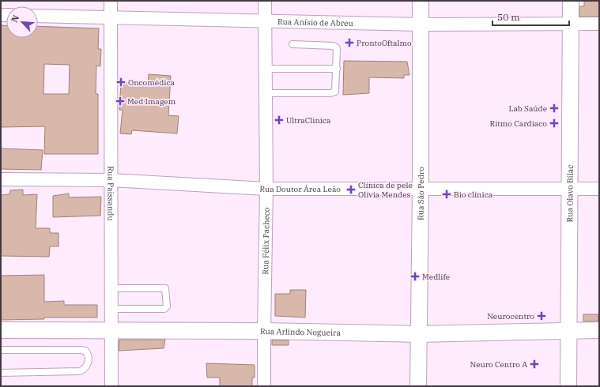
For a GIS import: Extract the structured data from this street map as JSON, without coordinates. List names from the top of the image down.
{
  "streets": {
    "street": [
      "Rua Anísio de Abreu",
      "Rua Doutor Área Leão",
      "Rua Paissandu",
      "Rua São Pedro",
      "Rua Olavo Bilac",
      "Rua Félix Pacheco",
      "Rua Arlindo Nogueira"
    ]
  },
  "crossings": [
    ["Rua Anísio de Abreu", "Rua Paissandu"],
    ["Rua Anísio de Abreu", "Rua São Pedro"],
    ["Rua Anísio de Abreu", "Rua Olavo Bilac"],
    ["Rua Anísio de Abreu", "Rua Félix Pacheco"],
    ["Rua Doutor Área Leão", "Rua Paissandu"],
    ["Rua Doutor Área Leão", "Rua São Pedro"],
    ["Rua Doutor Área Leão", "Rua Olavo Bilac"],
    ["Rua Doutor Área Leão", "Rua Félix Pacheco"],
    ["Rua Paissandu", "Rua Arlindo Nogueira"],
    ["Rua São Pedro", "Rua Arlindo Nogueira"],
    ["Rua Olavo Bilac", "Rua Arlindo Nogueira"],
    ["Rua Félix Pacheco", "Rua Arlindo Nogueira"]
  ],
  "places": {
    "health": [
      "ProntoOftalmo",
      "Oncomédica",
      "Med Imagem",
      "Lab Saúde",
      "UltraClinica",
      "Ritmo Cardiaco",
      "Clínica de pele Olívia Mendes",
      "Bio clínica",
      "Medlife",
      "Neurocentro",
      "Neuro Centro A"
    ]
  },
  "scale_bar": "50 m",
  "north": "top left"
}
